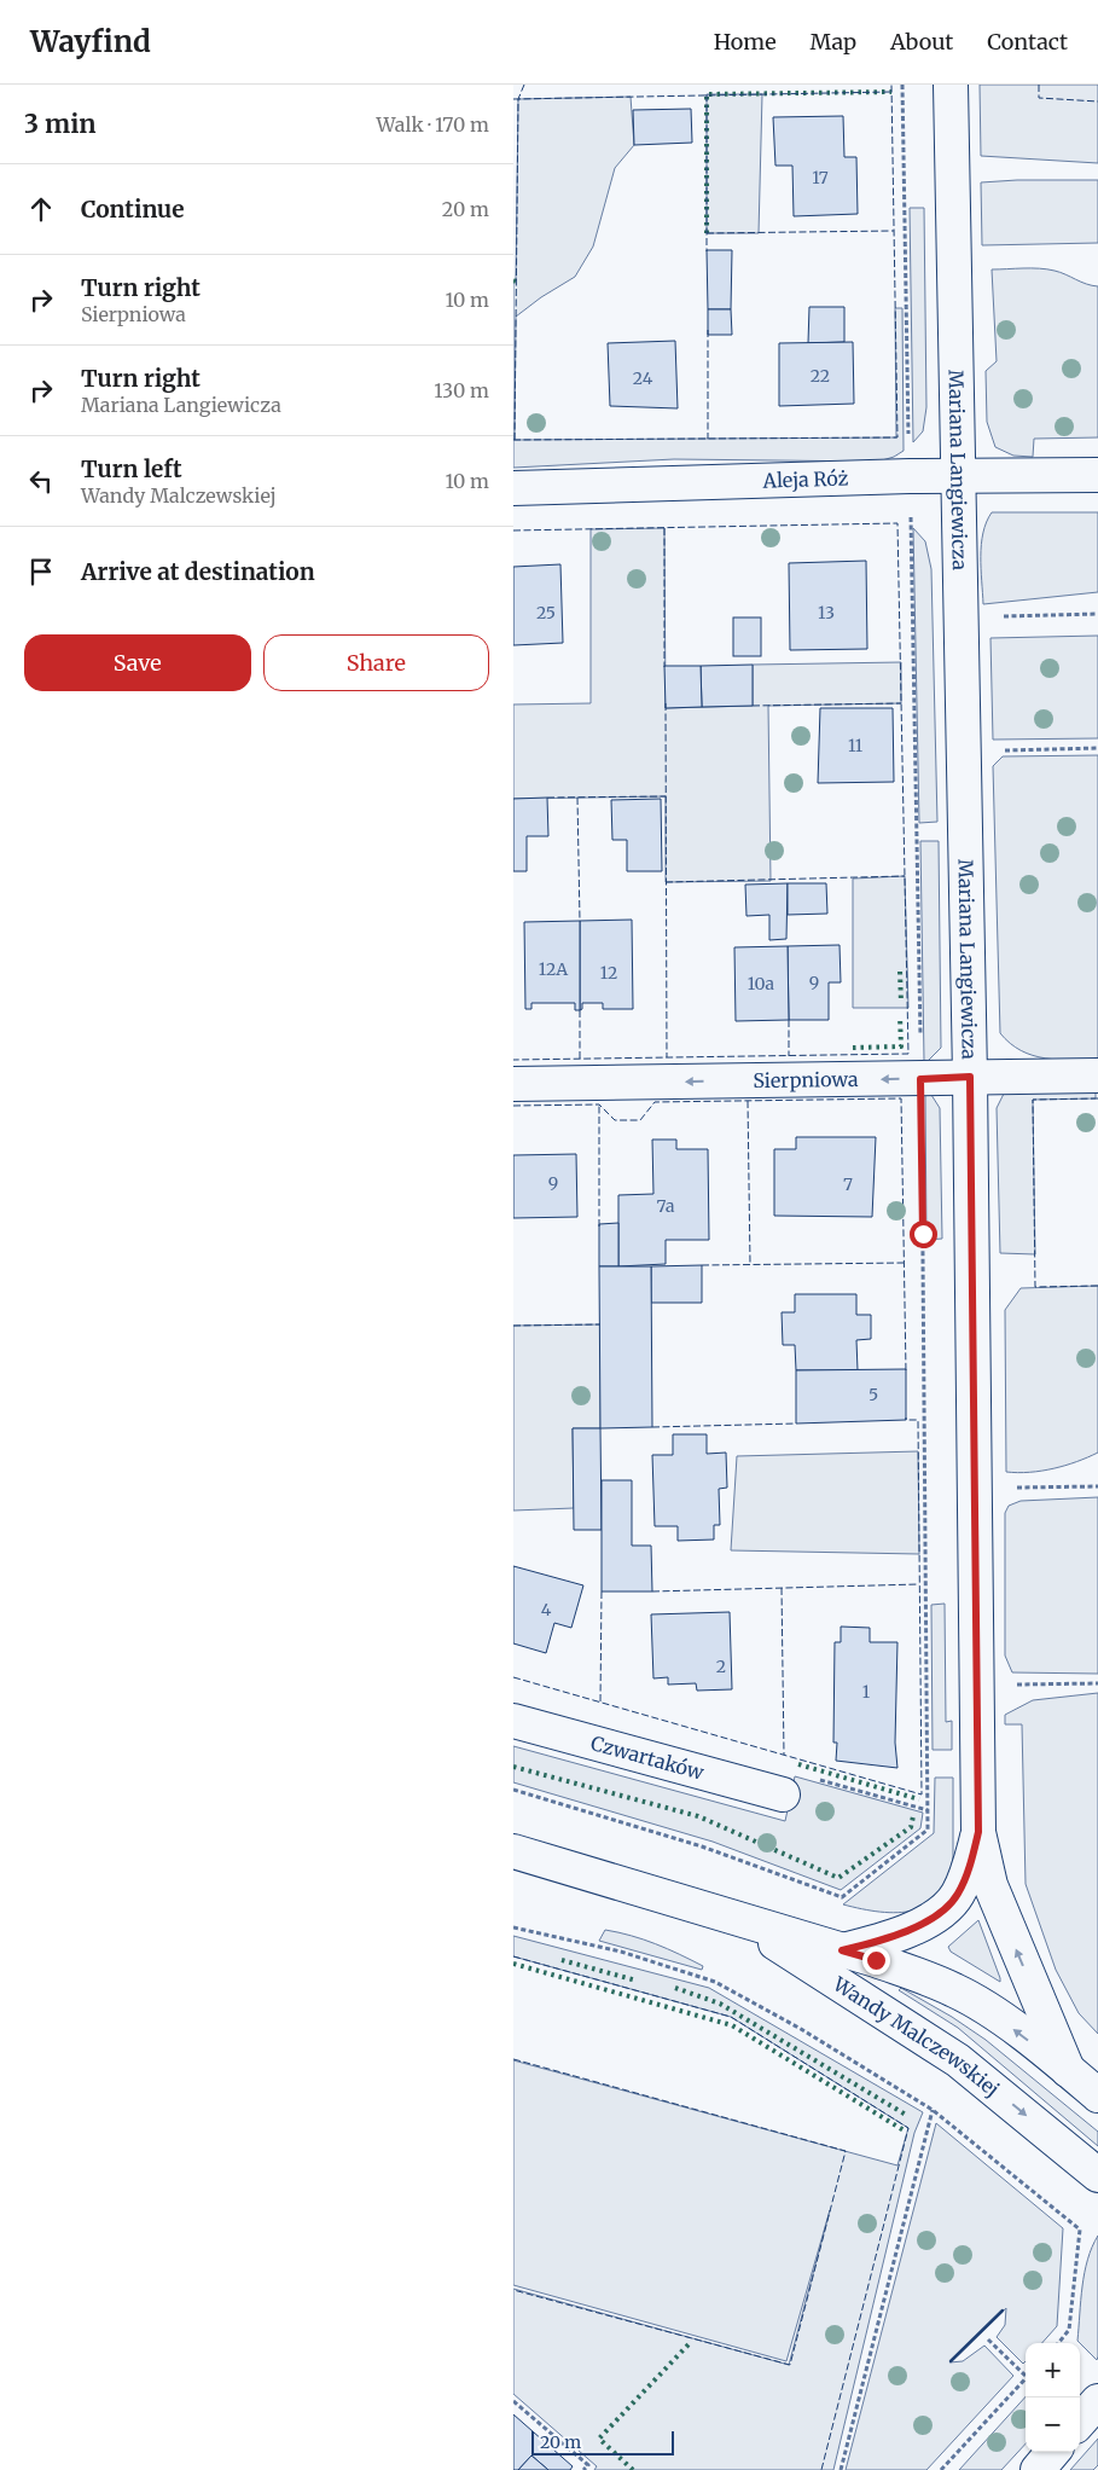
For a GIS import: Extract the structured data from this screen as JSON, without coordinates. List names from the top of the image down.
{
  "streets": {
    "street": [
      "Mariana Langiewicza",
      "Aleja Róż",
      "Sierpniowa",
      "Czwartaków",
      "Wandy Malczewskiej"
    ]
  },
  "crossings": [
    ["Mariana Langiewicza", "Aleja Róż"],
    ["Mariana Langiewicza", "Sierpniowa"],
    ["Mariana Langiewicza", "Wandy Malczewskiej"]
  ],
  "one_way": ["Sierpniowa"],
  "house_numbers": [
    "17",
    "22",
    "24",
    "25",
    "13",
    "11",
    "12A",
    "12",
    "9",
    "10a",
    "9",
    "7",
    "7a",
    "5",
    "4",
    "2",
    "1"
  ],
  "scale_bar": "20 m",
  "page": {
    "header": "Wayfind",
    "nav": [
      "Home",
      "Map",
      "About",
      "Contact"
    ],
    "heading": ["3 min", "Walk · 170 m"],
    "list": [
      ["Continue", "20 m"],
      ["Turn right", "Sierpniowa", "10 m"],
      ["Turn right", "Mariana Langiewicza", "130 m"],
      ["Turn left", "Wandy Malczewskiej", "10 m"],
      "Arrive at destination"
    ],
    "buttons": ["Save", "Share"],
    "map_buttons": ["+", "−"],
    "scale": "20 m"
  }
}
